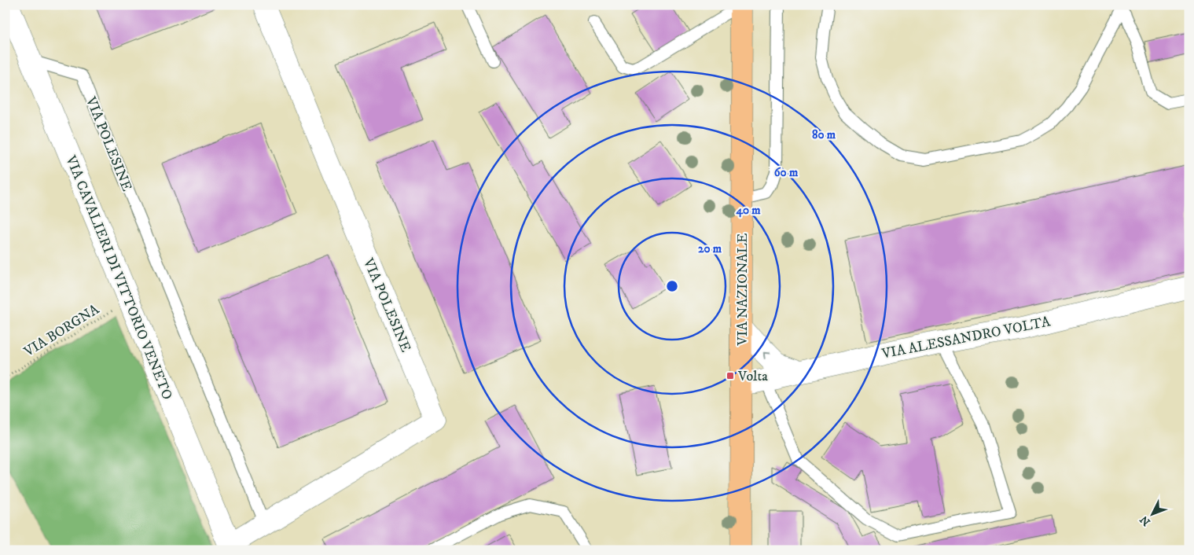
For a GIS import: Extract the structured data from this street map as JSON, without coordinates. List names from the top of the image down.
{
  "streets": {
    "main road": ["VIA NAZIONALE"],
    "street": ["VIA POLESINE", "VIA CAVALIERI DI VITTORIO VENETO", "VIA ALESSANDRO VOLTA"],
    "path": ["VIA BORGNA"]
  },
  "crossings": [
    ["VIA POLESINE", "VIA CAVALIERI DI VITTORIO VENETO"],
    ["VIA CAVALIERI DI VITTORIO VENETO", "VIA BORGNA"],
    ["VIA NAZIONALE", "VIA ALESSANDRO VOLTA"]
  ],
  "places": {
    "transit": ["Volta"]
  },
  "north": "bottom left",
  "rings": [
    "80 m",
    "60 m",
    "40 m",
    "20 m"
  ]
}
